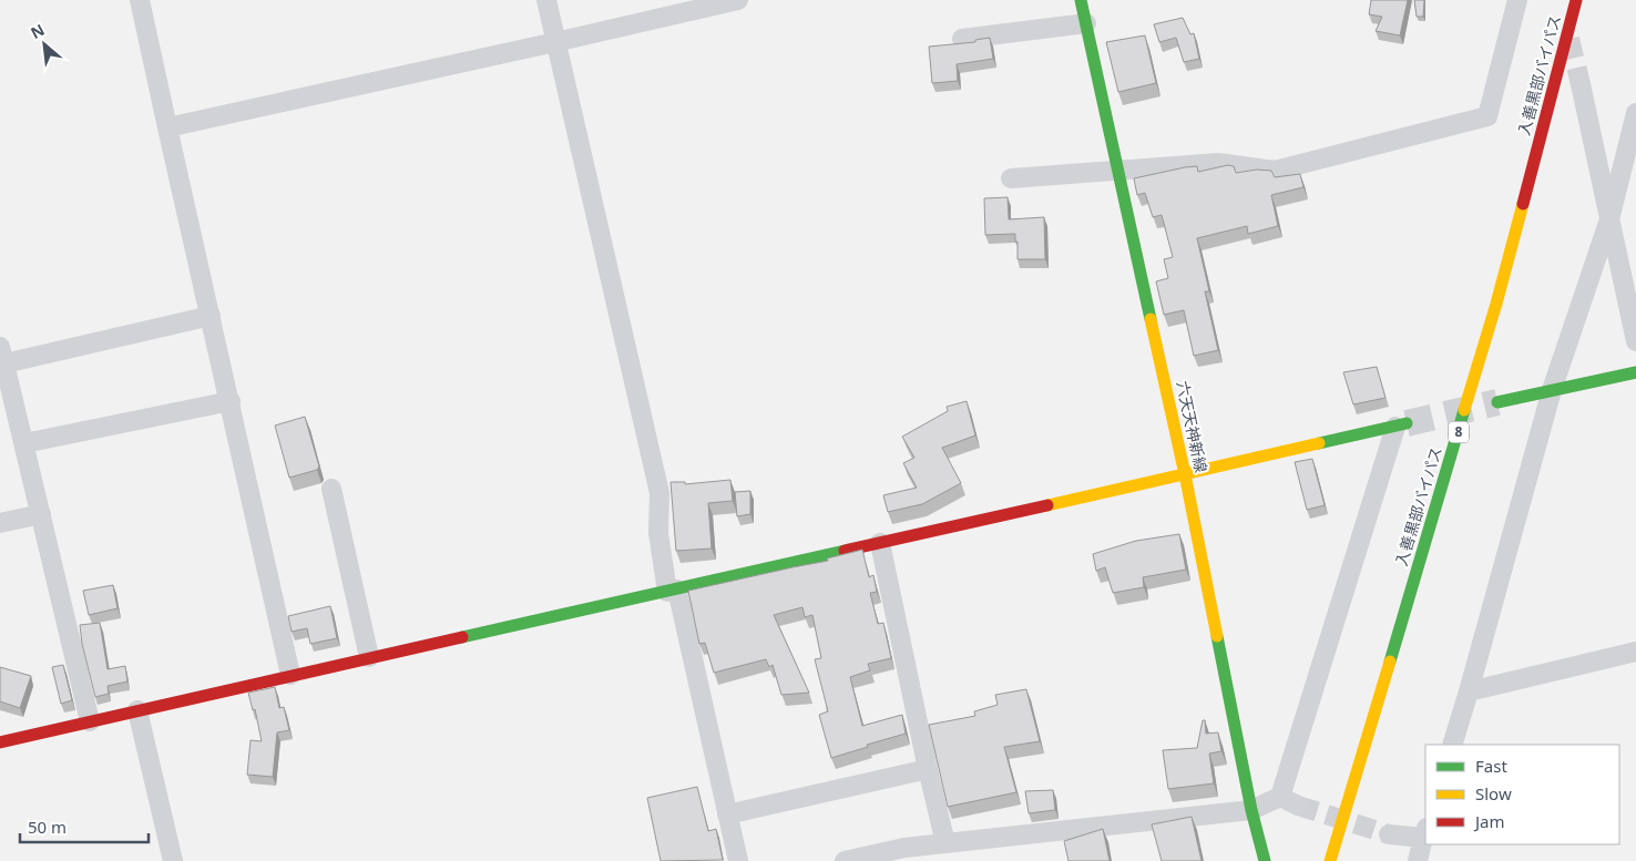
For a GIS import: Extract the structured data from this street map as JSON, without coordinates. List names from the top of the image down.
{
  "streets": {
    "main road": ["入善黒部バイパス", "六天天神新線", "8"]
  },
  "legend": ["Fast", "Slow", "Jam"],
  "scale_bar": "50 m",
  "north": "top left"
}
